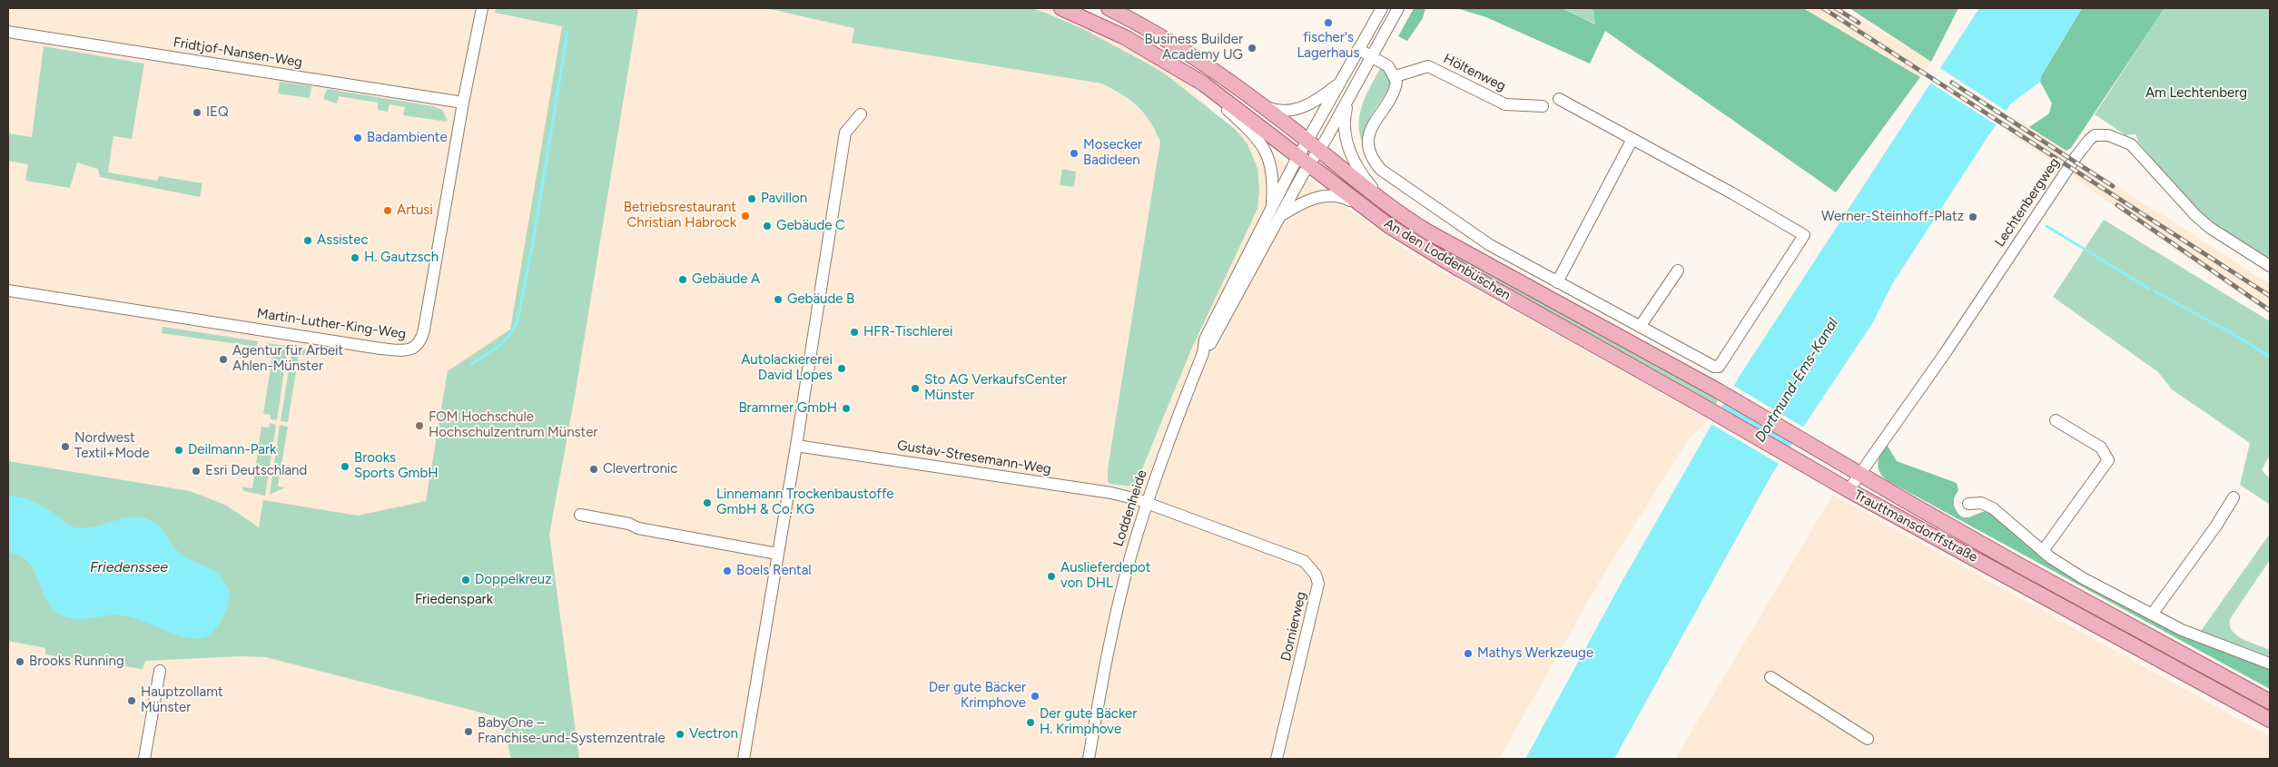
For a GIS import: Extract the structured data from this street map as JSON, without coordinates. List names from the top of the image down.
{
  "streets": {
    "main road": ["An den Loddenbüschen", "Trauttmansdorffstraße"],
    "street": [
      "Fridtjof-Nansen-Weg",
      "Höltenweg",
      "Lechtenbergweg",
      "Martin-Luther-King-Weg",
      "Gustav-Stresemann-Weg",
      "Loddenheide",
      "Dornierweg"
    ]
  },
  "crossings": [
    ["Fridtjof-Nansen-Weg", "Martin-Luther-King-Weg"],
    ["Lechtenbergweg", "An den Loddenbüschen"],
    ["Lechtenbergweg", "Trauttmansdorffstraße"],
    ["An den Loddenbüschen", "Loddenheide"],
    ["An den Loddenbüschen", "Trauttmansdorffstraße"],
    ["Gustav-Stresemann-Weg", "Loddenheide"],
    ["Gustav-Stresemann-Weg", "Dornierweg"],
    ["Loddenheide", "Dornierweg"]
  ],
  "water": ["Dortmund-Ems-Kanal", "Friedenssee"],
  "parks": ["Am Lechtenberg", "Friedenspark"],
  "places": [
    "fischer's Lagerhaus",
    "Business Builder Academy UG",
    "IEQ",
    "Badambiente",
    "Mosecker Badideen",
    "Pavillon",
    "Artusi",
    "Betriebsrestaurant Christian Habrock",
    "Werner-Steinhoff-Platz",
    "Gebäude C",
    "Assistec",
    "H. Gautzsch",
    "Gebäude A",
    "Gebäude B",
    "HFR-Tischlerei",
    "Agentur für Arbeit Ahlen-Münster",
    "Autolackiererei David Lopes",
    "Sto AG VerkaufsCenter Münster",
    "Brammer GmbH",
    "FOM Hochschule Hochschulzentrum Münster",
    "Nordwest Textil+Mode",
    "Deilmann-Park",
    "Brooks Sports GmbH",
    "Clevertronic",
    "Esri Deutschland",
    "Linnemann Trockenbaustoffe GmbH & Co. KG",
    "Boels Rental",
    "Auslieferdepot von DHL",
    "Doppelkreuz",
    "Mathys Werkzeuge",
    "Brooks Running",
    "Der gute Bäcker Krimphove",
    "Hauptzollamt Münster",
    "Der gute Bäcker H. Krimphove",
    "BabyOne – Franchise-und-Systemzentrale",
    "Vectron"
  ]
}
